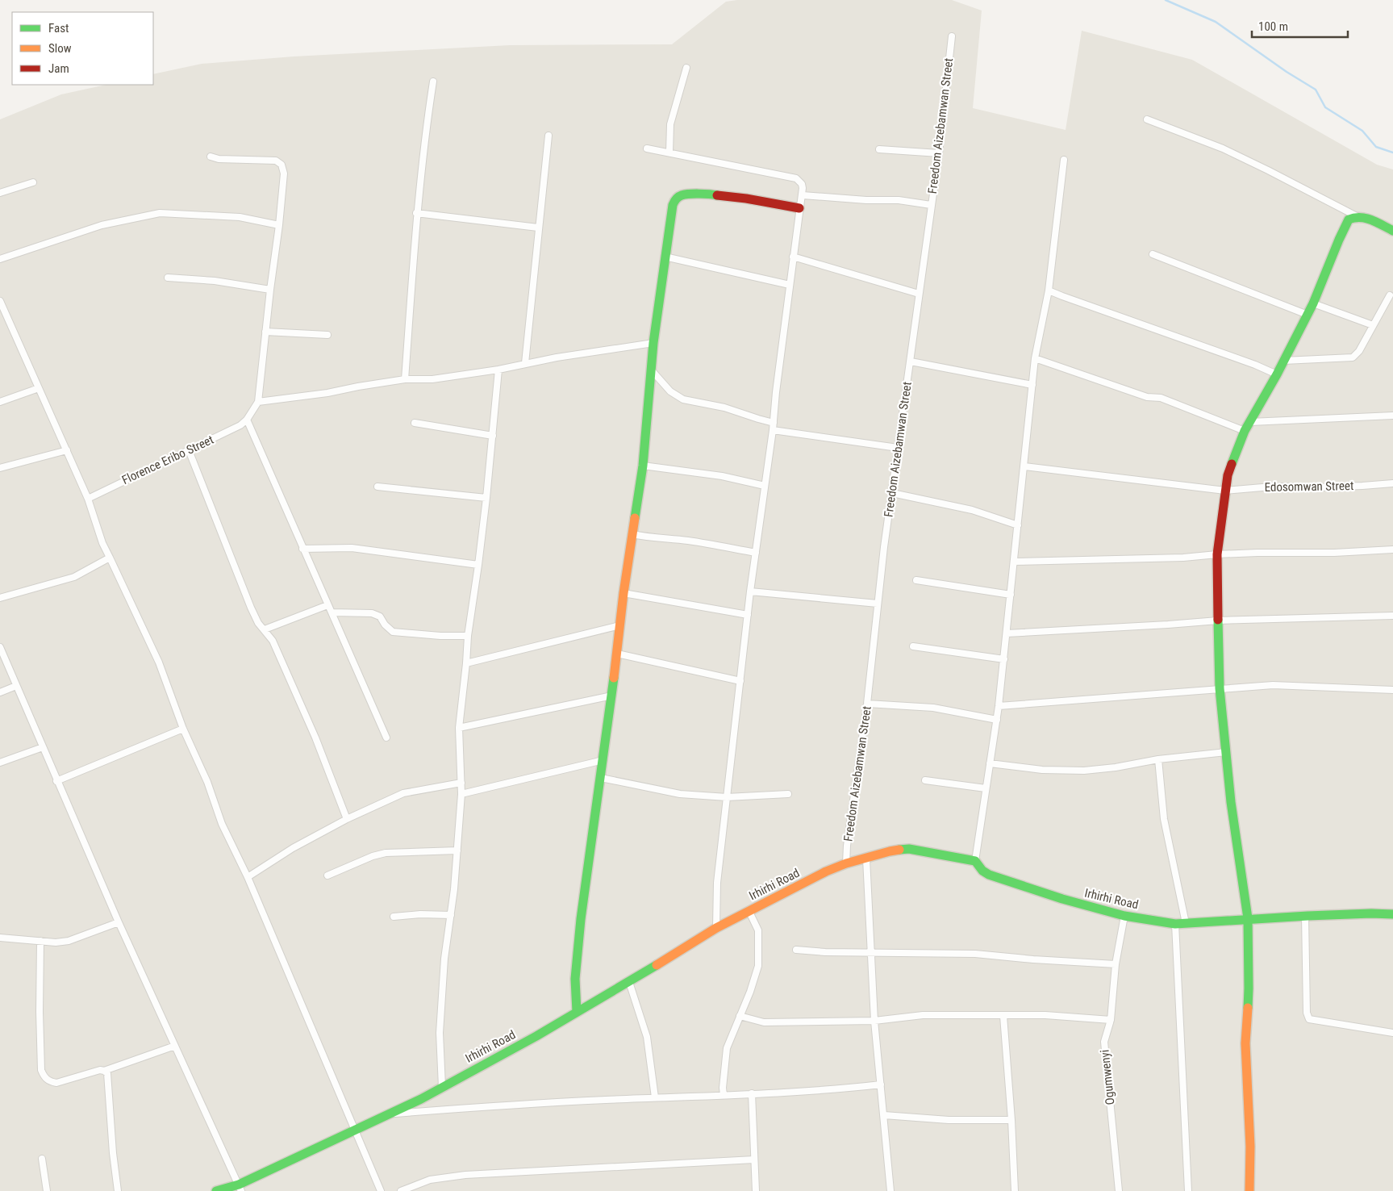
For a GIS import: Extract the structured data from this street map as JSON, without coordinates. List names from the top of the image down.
{
  "streets": {
    "street": [
      "Freedom Aizebamwan Street",
      "Florence Eribo Street",
      "Edosomwan Street",
      "Irhirhi Road",
      "Ogumwenyi"
    ]
  },
  "crossings": [
    ["Freedom Aizebamwan Street", "Irhirhi Road"],
    ["Irhirhi Road", "Ogumwenyi"]
  ],
  "legend": ["Fast", "Slow", "Jam"],
  "scale_bar": "100 m"
}
